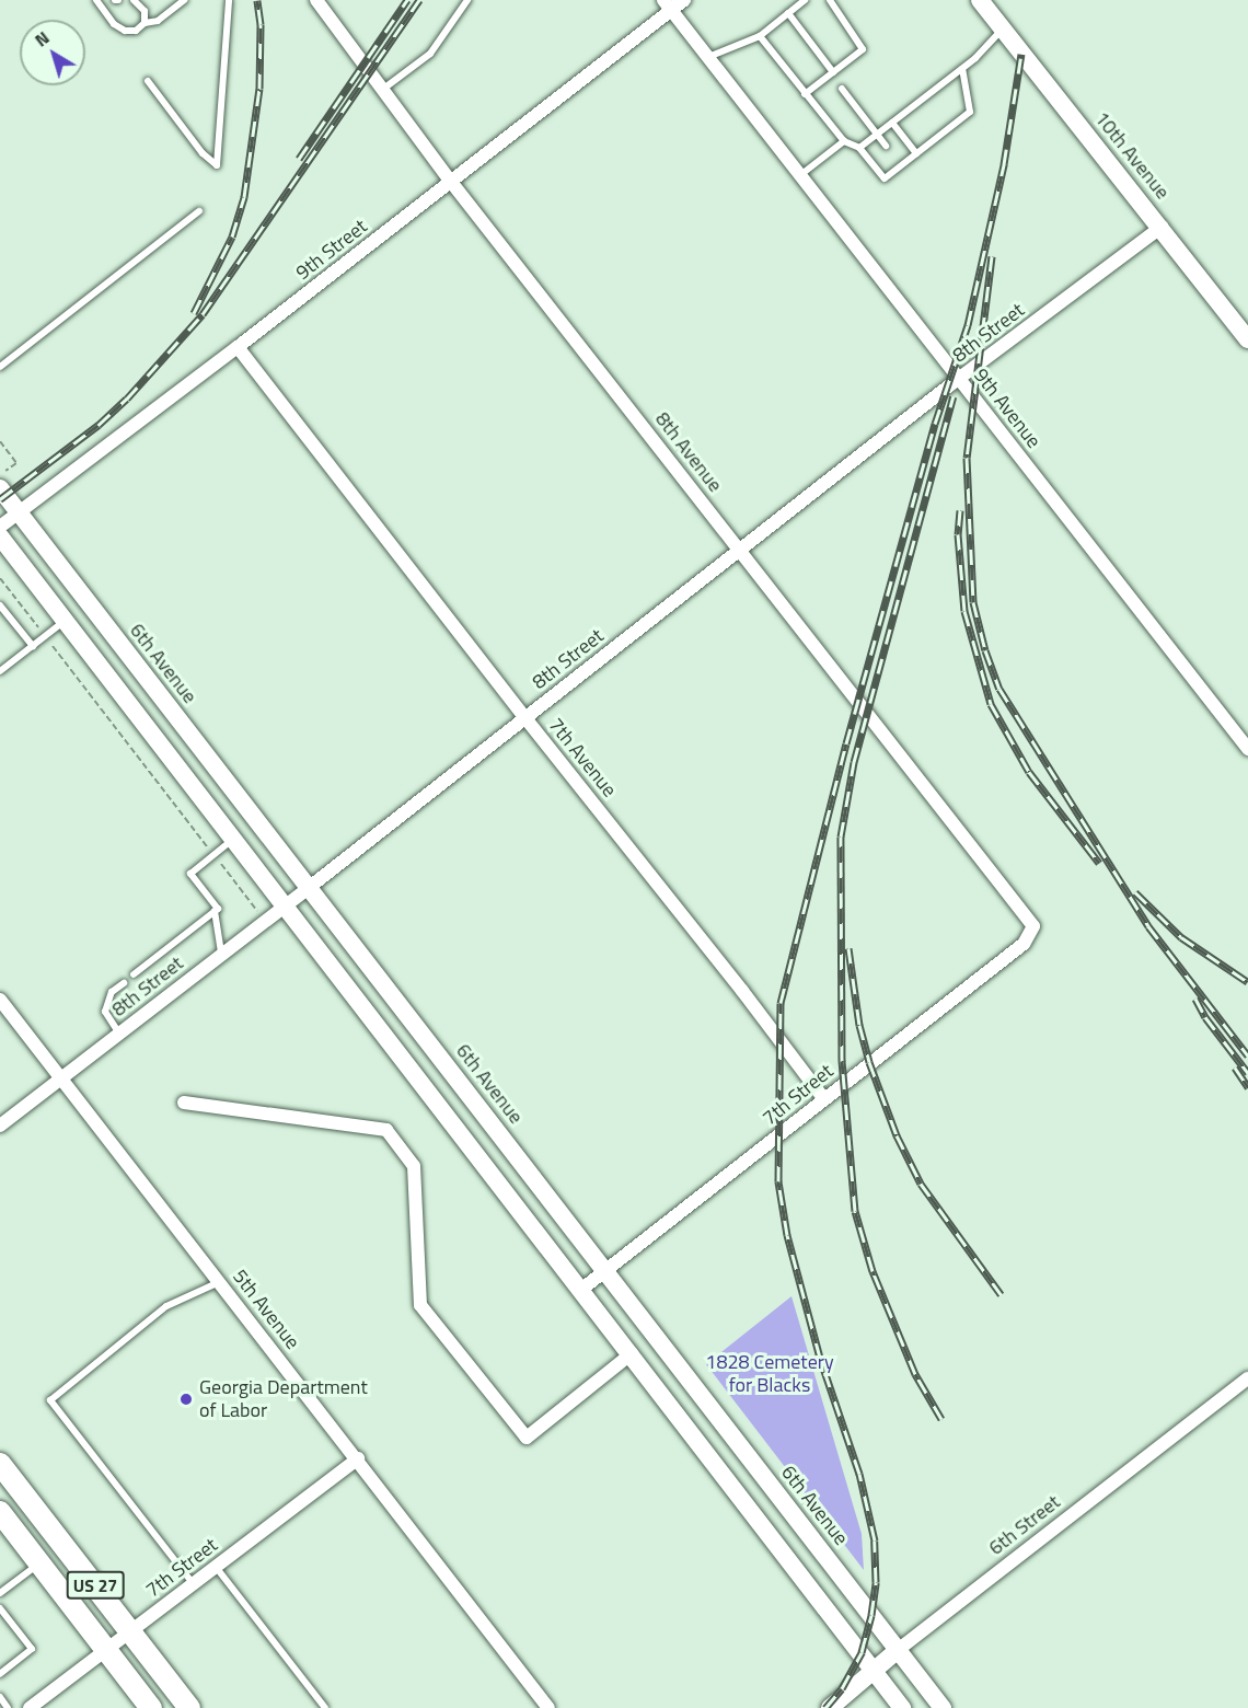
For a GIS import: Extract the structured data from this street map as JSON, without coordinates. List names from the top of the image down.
{
  "streets": {
    "main road": [
      "10th Avenue",
      "6th Avenue",
      "6th Street",
      "US 27"
    ],
    "street": [
      "9th Street",
      "8th Street",
      "9th Avenue",
      "8th Avenue",
      "7th Avenue",
      "7th Street",
      "5th Avenue"
    ]
  },
  "crossings": [
    ["10th Avenue", "8th Street"],
    ["9th Street", "9th Avenue"],
    ["9th Street", "8th Avenue"],
    ["9th Street", "6th Avenue"],
    ["9th Street", "7th Avenue"],
    ["8th Street", "9th Avenue"],
    ["8th Street", "8th Avenue"],
    ["8th Street", "6th Avenue"],
    ["8th Street", "7th Avenue"],
    ["8th Street", "5th Avenue"],
    ["8th Avenue", "7th Street"],
    ["6th Avenue", "7th Street"],
    ["6th Avenue", "6th Street"],
    ["7th Avenue", "7th Street"],
    ["7th Street", "5th Avenue"],
    ["7th Street", "US 27"]
  ],
  "parks": ["1828 Cemetery for Blacks"],
  "places": ["Georgia Department of Labor"],
  "north": "top left"
}
